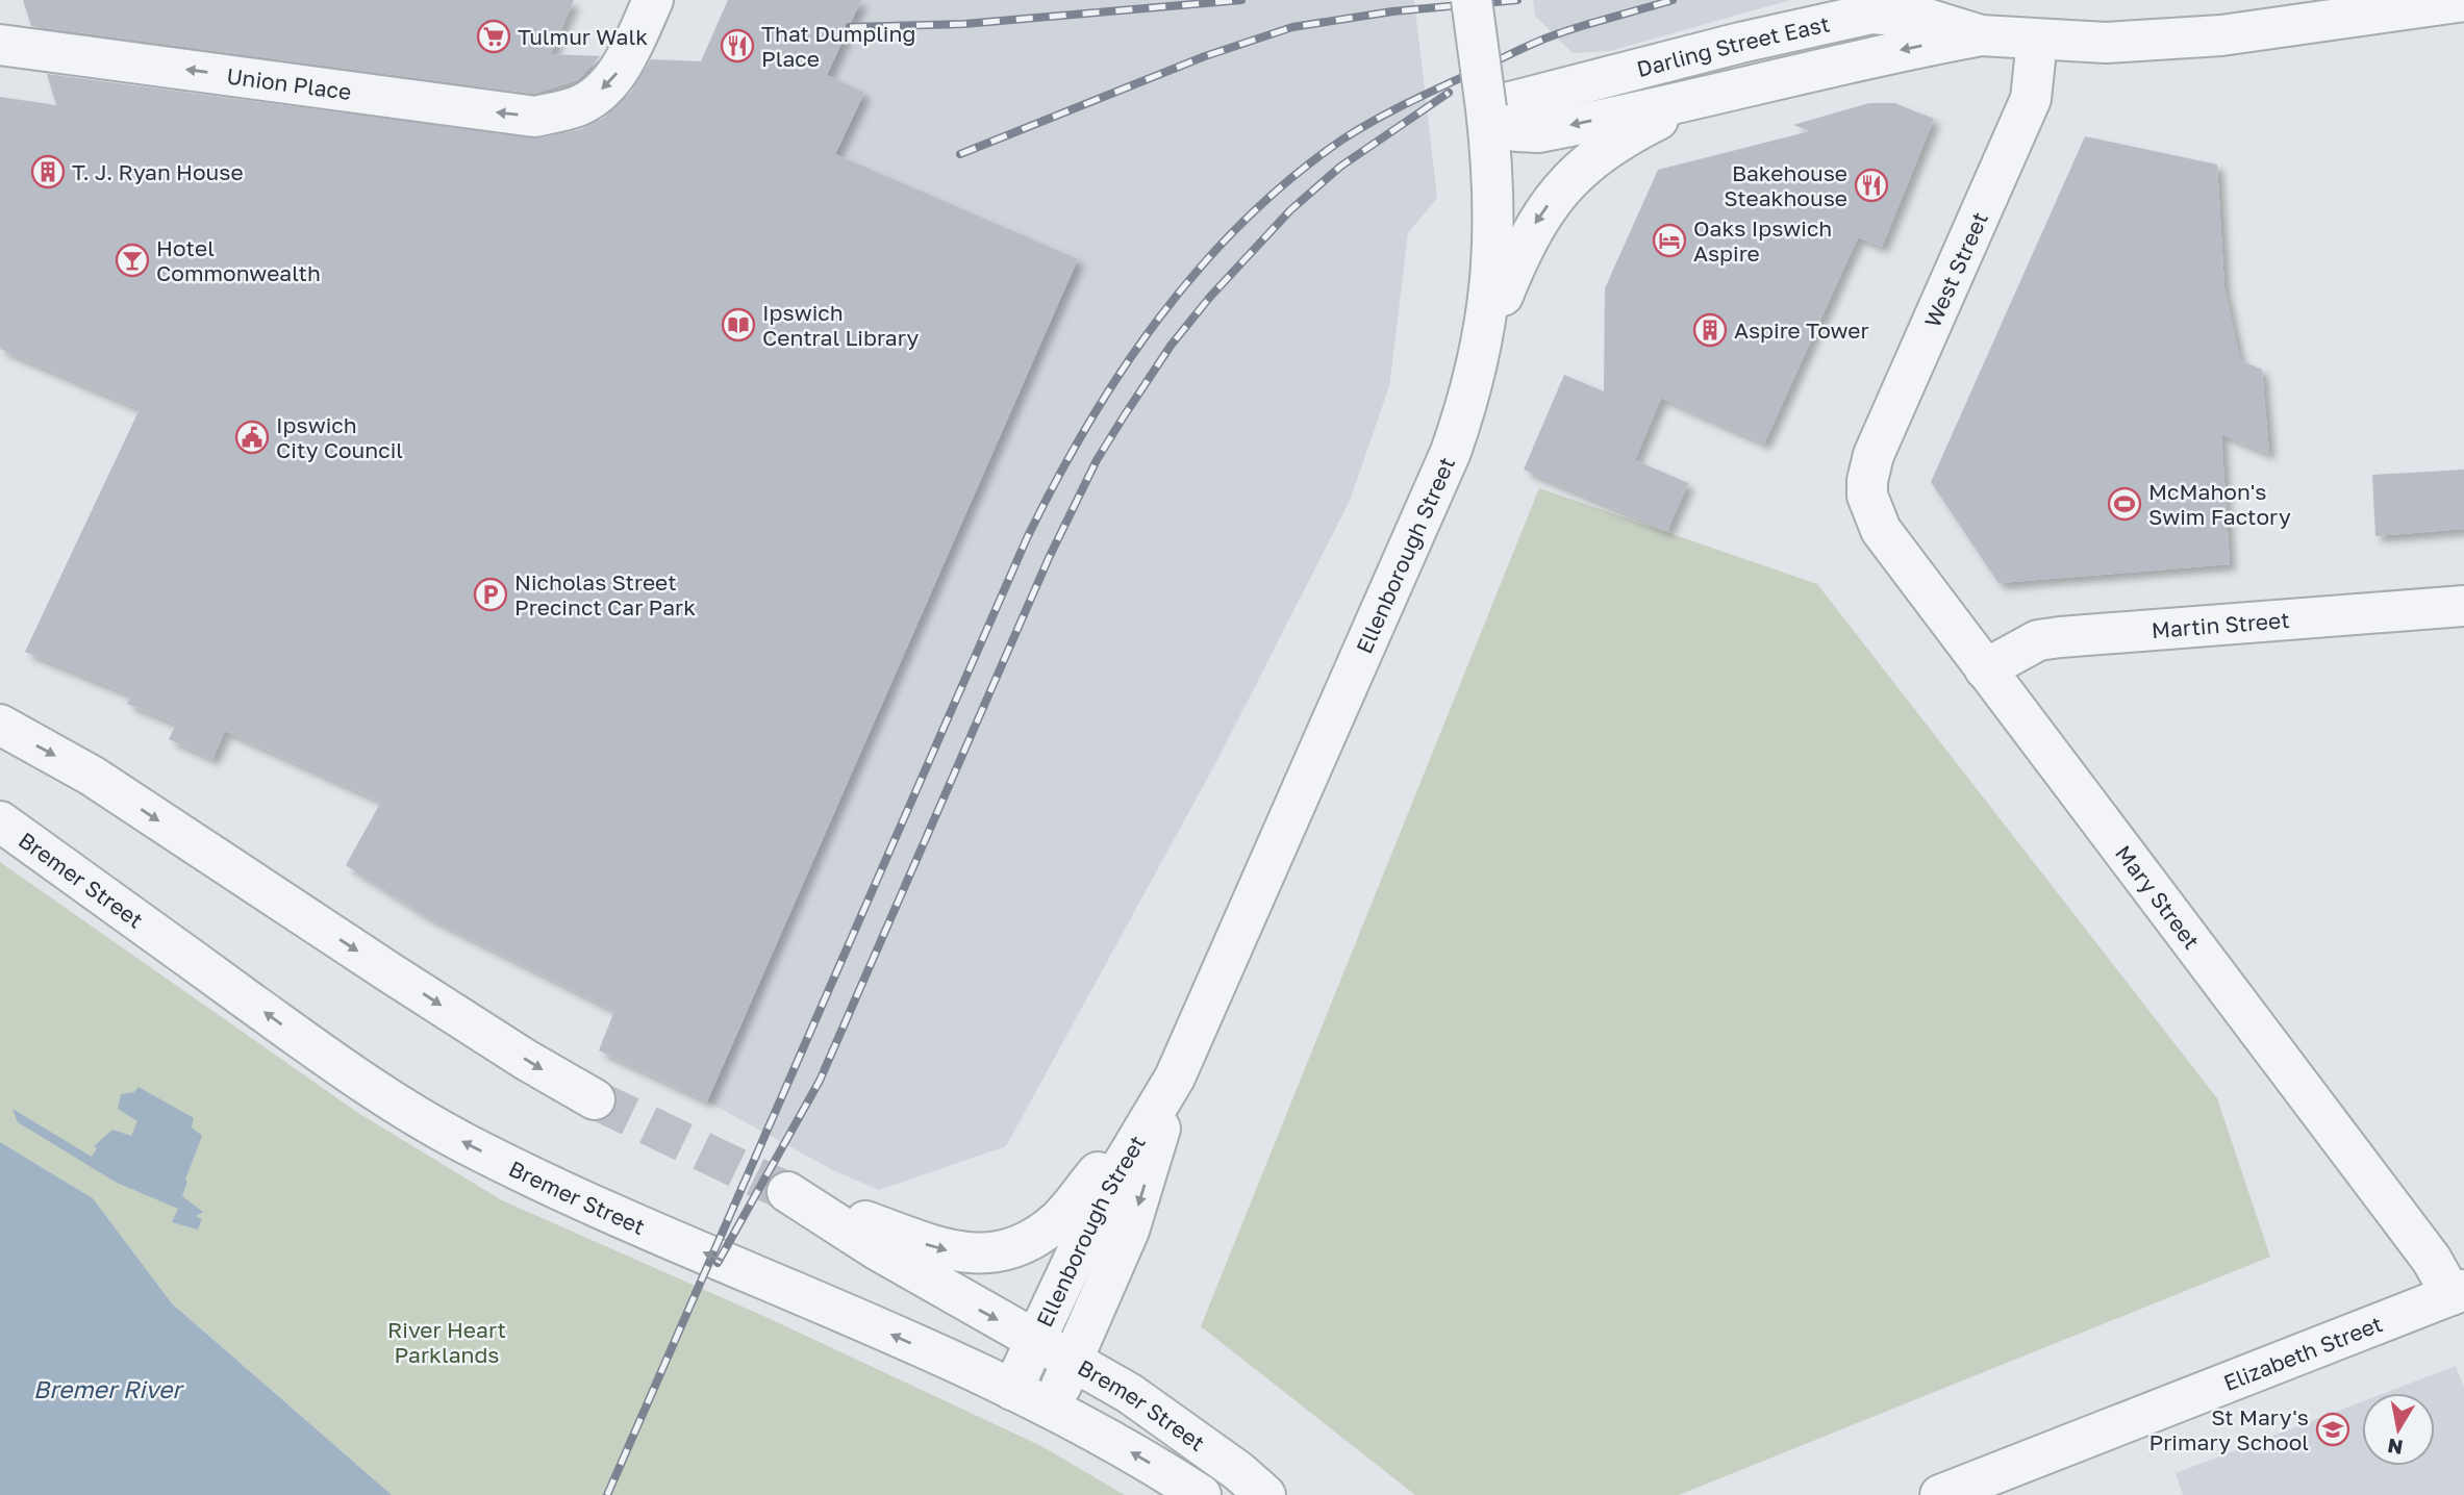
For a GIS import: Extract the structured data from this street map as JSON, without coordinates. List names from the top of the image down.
{
  "streets": {
    "street": [
      "Darling Street East",
      "Union Place",
      "West Street",
      "Ellenborough Street",
      "Martin Street",
      "Bremer Street",
      "Mary Street",
      "Elizabeth Street"
    ]
  },
  "crossings": [
    ["Darling Street East", "West Street"],
    ["Darling Street East", "Ellenborough Street"],
    ["West Street", "Mary Street"],
    ["Ellenborough Street", "Bremer Street"],
    ["Martin Street", "Mary Street"],
    ["Mary Street", "Elizabeth Street"]
  ],
  "one_way": ["Union Place"],
  "water": ["Bremer River"],
  "parks": ["River Heart Parklands"],
  "places": {
    "supermarket": ["Tulmur Walk"],
    "restaurant": ["That Dumpling Place", "Bakehouse Steakhouse"],
    "building": ["T. J. Ryan House", "Aspire Tower"],
    "hotel": ["Oaks Ipswich Aspire"],
    "bar": ["Hotel Commonwealth"],
    "library": ["Ipswich Central Library"],
    "public building": ["Ipswich City Council"],
    "sports": ["McMahon's Swim Factory"],
    "parking": ["Nicholas Street Precinct Car Park"],
    "school or university": ["St Mary's Primary School"]
  },
  "north": "bottom"
}
